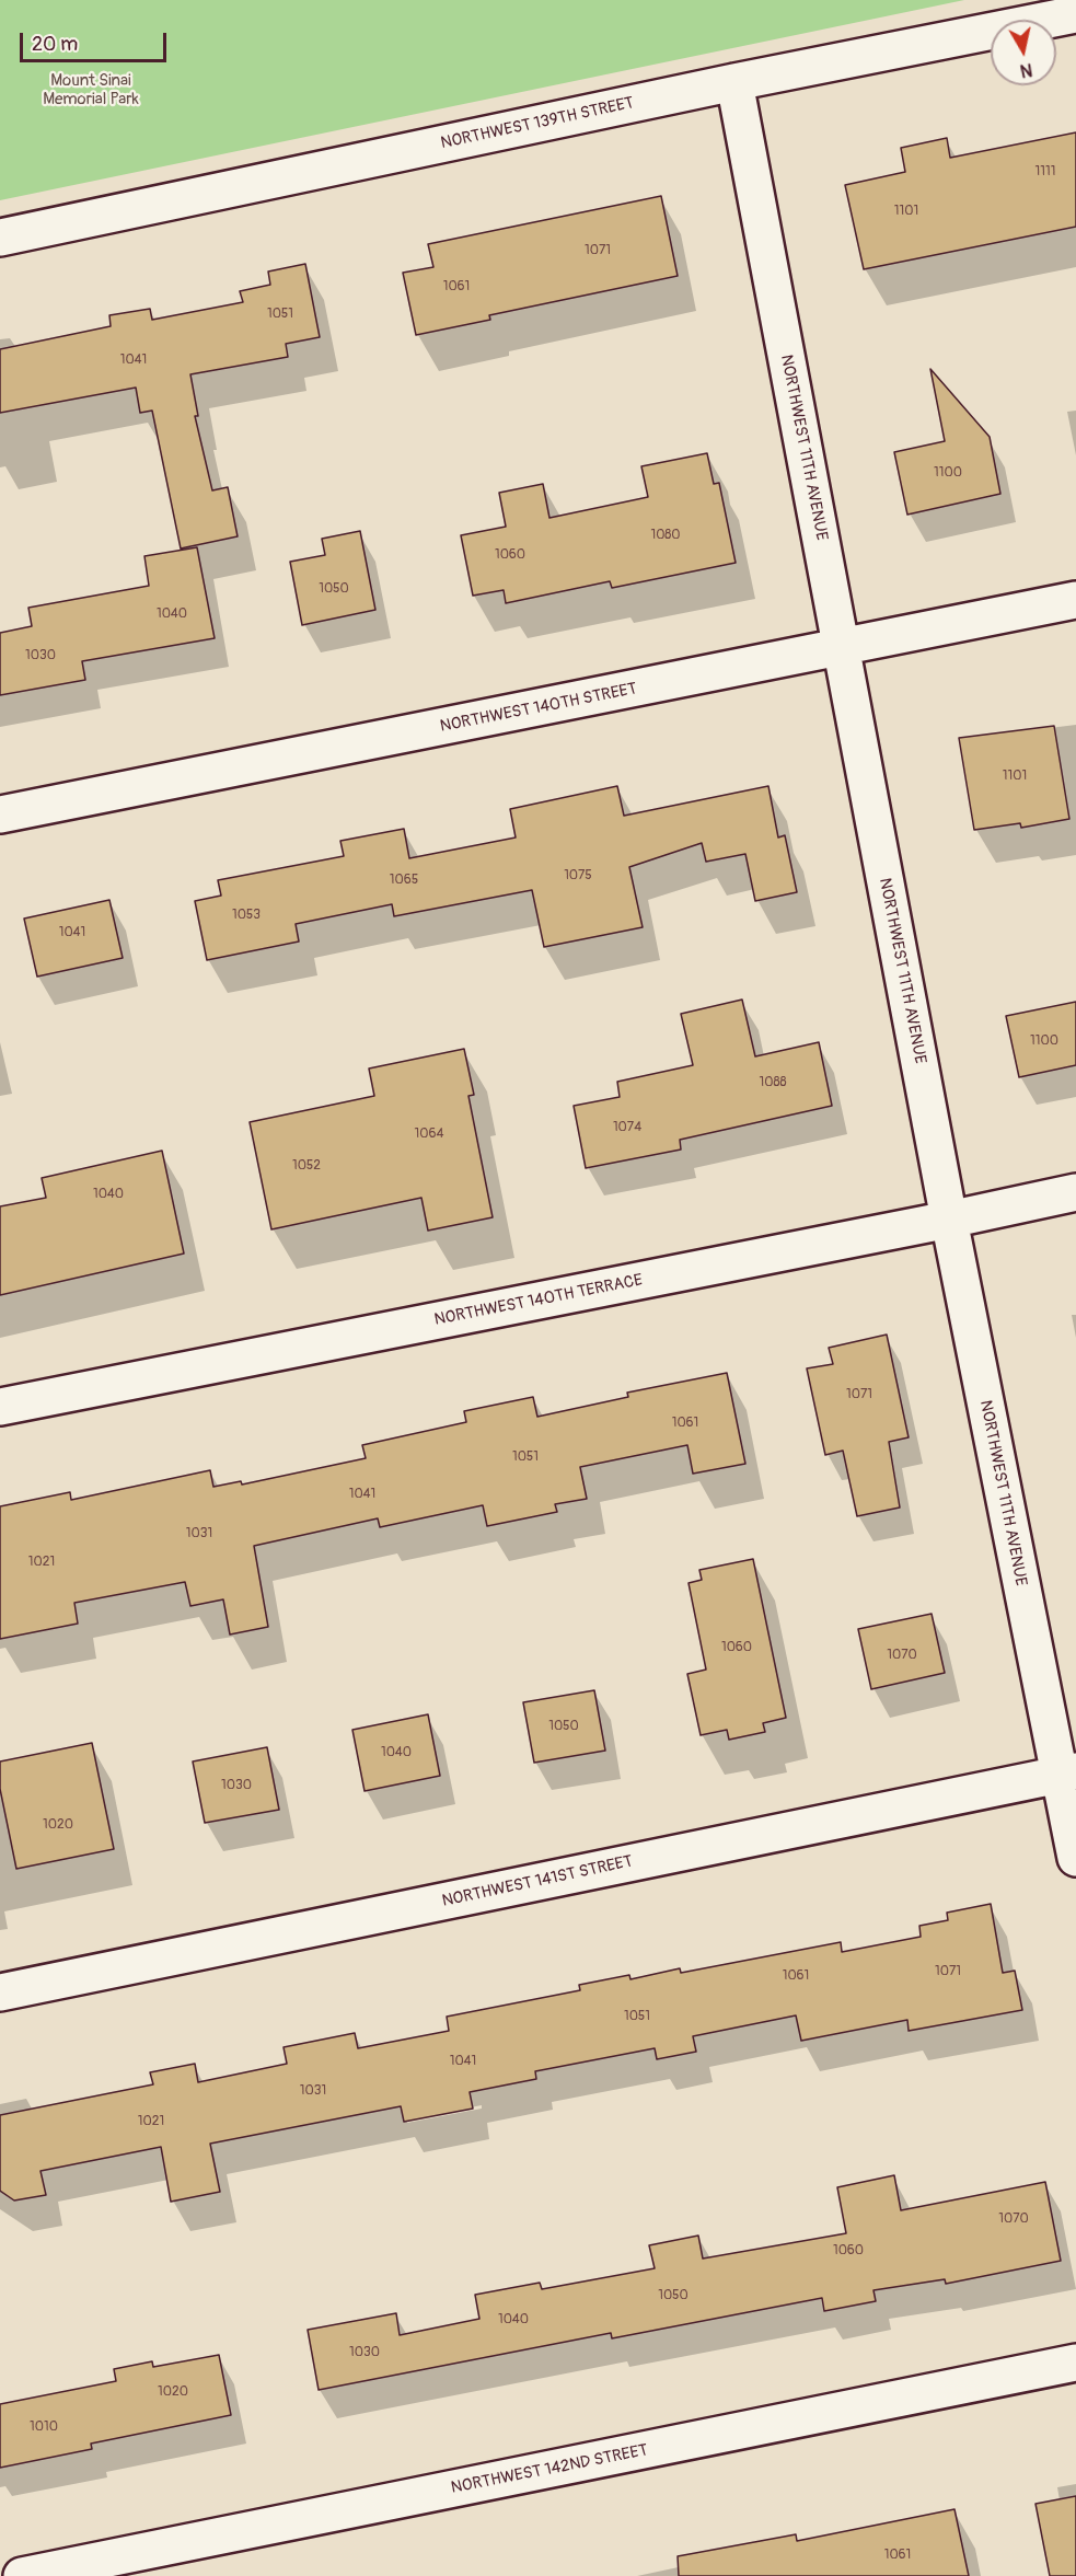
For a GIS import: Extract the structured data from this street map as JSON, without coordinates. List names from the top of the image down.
{
  "streets": {
    "street": [
      "NORTHWEST 139TH STREET",
      "NORTHWEST 11TH AVENUE",
      "NORTHWEST 140TH STREET",
      "NORTHWEST 140TH TERRACE",
      "NORTHWEST 141ST STREET",
      "NORTHWEST 142ND STREET"
    ]
  },
  "crossings": [
    ["NORTHWEST 139TH STREET", "NORTHWEST 11TH AVENUE"],
    ["NORTHWEST 11TH AVENUE", "NORTHWEST 140TH STREET"],
    ["NORTHWEST 11TH AVENUE", "NORTHWEST 140TH TERRACE"],
    ["NORTHWEST 11TH AVENUE", "NORTHWEST 141ST STREET"]
  ],
  "parks": ["Mount Sinai Memorial Park"],
  "house_numbers": [
    "1111",
    "1101",
    "1071",
    "1061",
    "1051",
    "1041",
    "1100",
    "1080",
    "1060",
    "1050",
    "1040",
    "1030",
    "1101",
    "1075",
    "1065",
    "1053",
    "1041",
    "1100",
    "1088",
    "1074",
    "1064",
    "1052",
    "1040",
    "1071",
    "1061",
    "1051",
    "1041",
    "1031",
    "1021",
    "1060",
    "1070",
    "1050",
    "1040",
    "1030",
    "1020",
    "1071",
    "1061",
    "1051",
    "1041",
    "1031",
    "1021",
    "1070",
    "1060",
    "1050",
    "1040",
    "1030",
    "1020",
    "1010",
    "1061"
  ],
  "scale_bar": "20 m",
  "north": "bottom"
}
